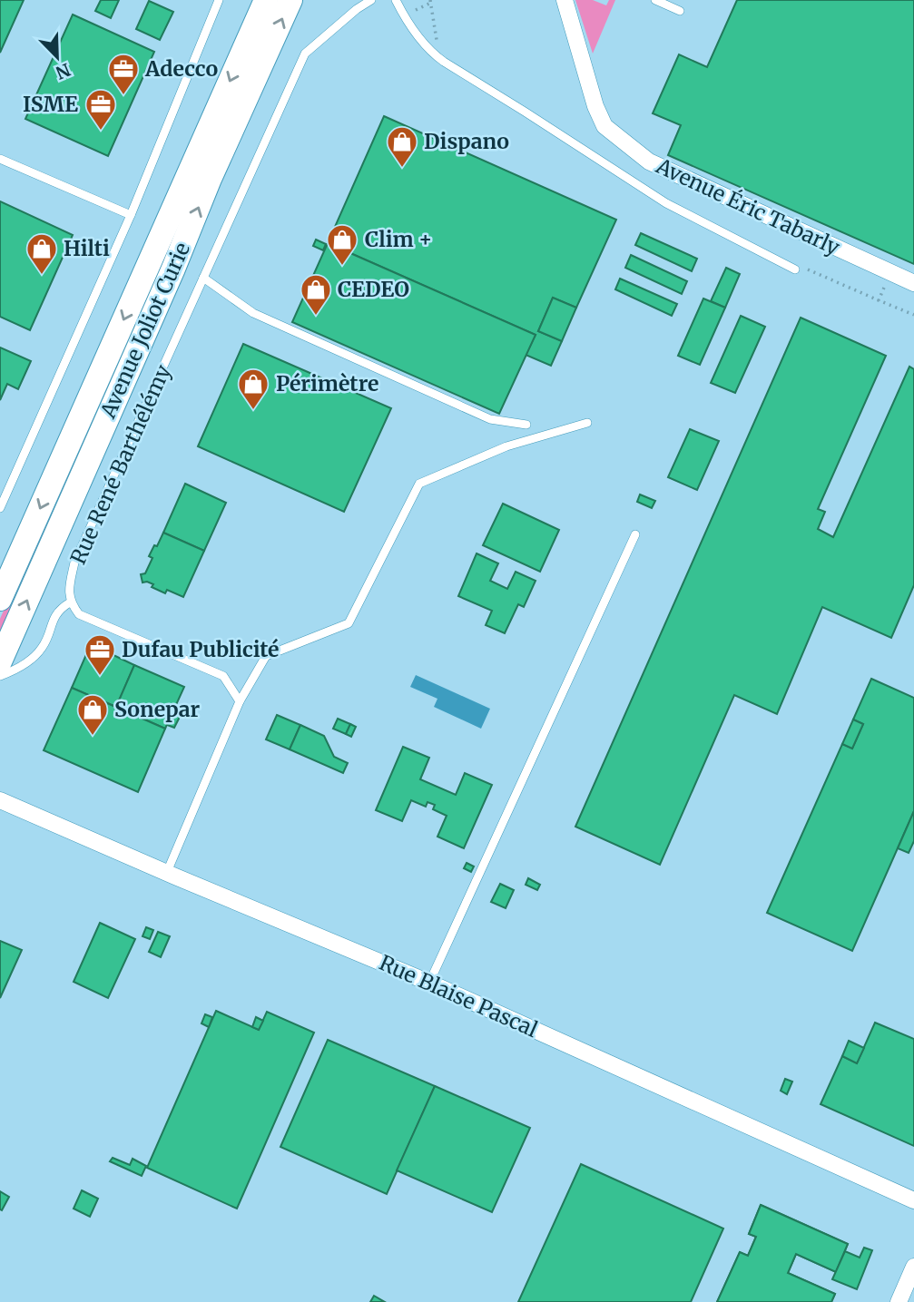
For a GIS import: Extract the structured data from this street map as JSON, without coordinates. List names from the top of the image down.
{
  "streets": {
    "main road": ["Avenue Joliot Curie"],
    "street": ["Avenue Éric Tabarly", "Rue Blaise Pascal"],
    "lane": ["Rue René Barthélémy"]
  },
  "places": {
    "office": ["Adecco", "ISME", "Dufau Publicité"],
    "shop": [
      "Dispano",
      "Clim +",
      "Hilti",
      "CEDEO",
      "Périmètre",
      "Sonepar"
    ]
  },
  "north": "bottom right"
}
